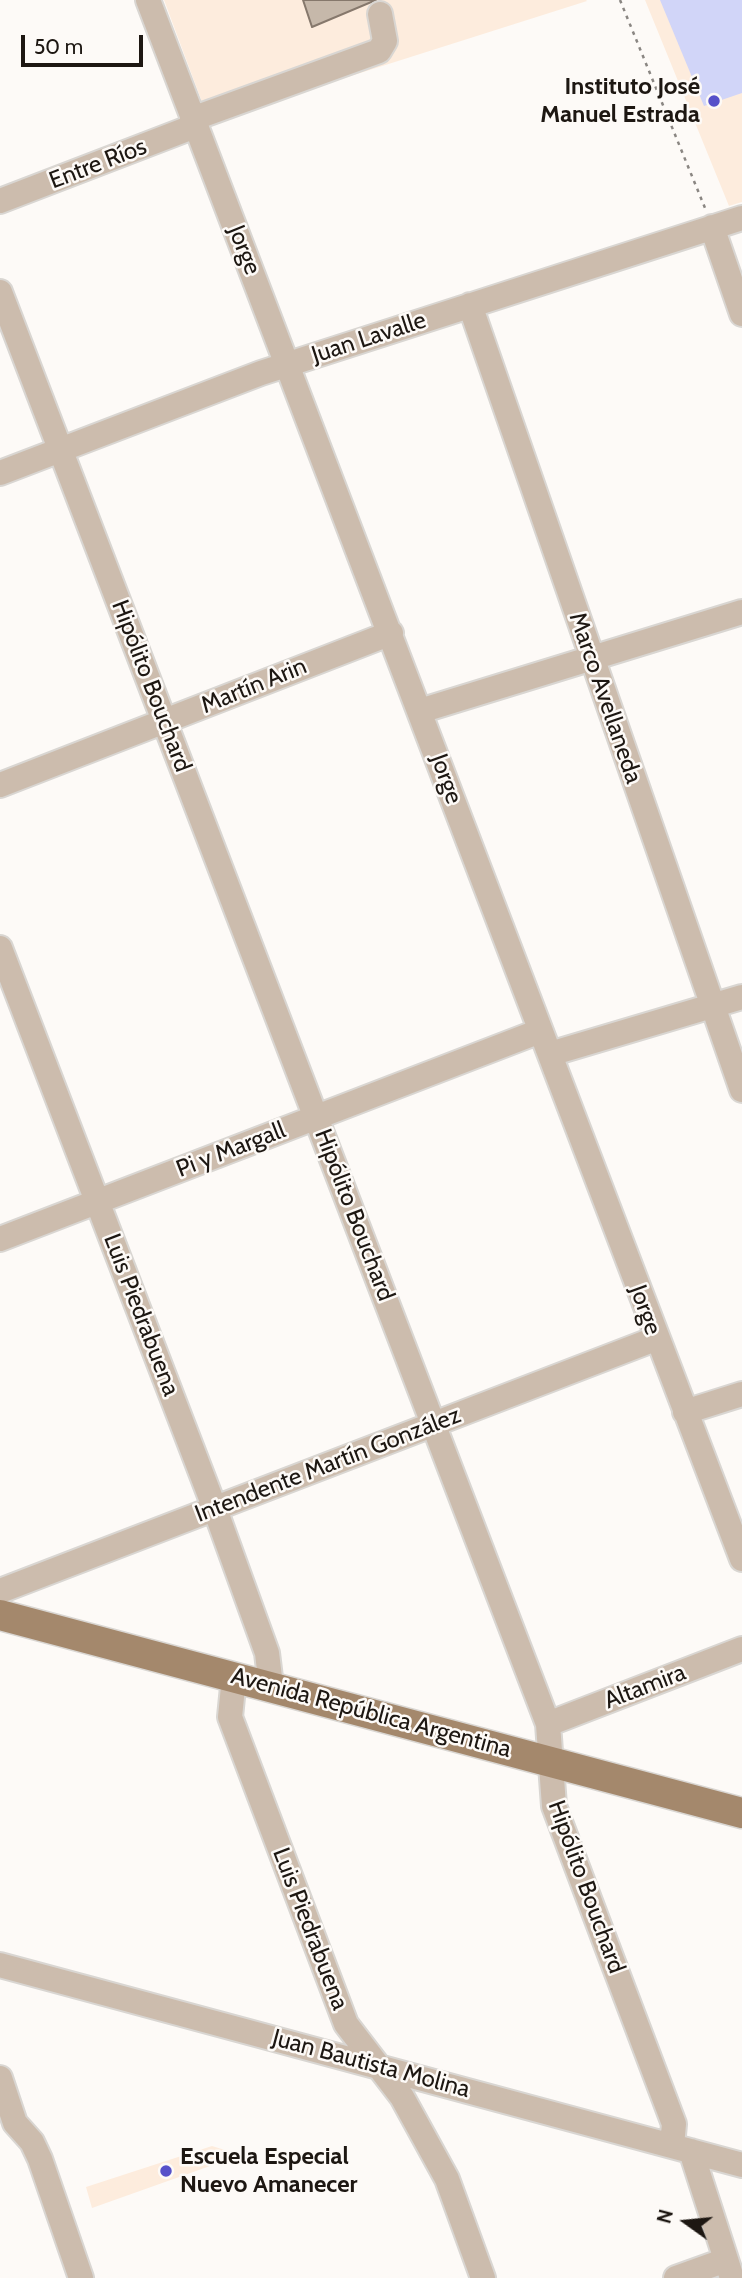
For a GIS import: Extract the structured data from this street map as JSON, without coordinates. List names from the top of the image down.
{
  "streets": {
    "main road": ["Avenida República Argentina"],
    "street": [
      "Entre Ríos",
      "Jorge",
      "Juan Lavalle",
      "Hipólito Bouchard",
      "Martín Arin",
      "Marco Avellaneda",
      "Pi y Margall",
      "Luis Piedrabuena",
      "Intendente Martín González",
      "Altamira",
      "Juan Bautista Molina"
    ]
  },
  "crossings": [
    ["Entre Ríos", "Jorge"],
    ["Jorge", "Juan Lavalle"],
    ["Jorge", "Martín Arin"],
    ["Jorge", "Pi y Margall"],
    ["Jorge", "Intendente Martín González"],
    ["Juan Lavalle", "Hipólito Bouchard"],
    ["Juan Lavalle", "Marco Avellaneda"],
    ["Hipólito Bouchard", "Martín Arin"],
    ["Hipólito Bouchard", "Pi y Margall"],
    ["Hipólito Bouchard", "Intendente Martín González"],
    ["Hipólito Bouchard", "Altamira"],
    ["Hipólito Bouchard", "Avenida República Argentina"],
    ["Hipólito Bouchard", "Juan Bautista Molina"],
    ["Marco Avellaneda", "Pi y Margall"],
    ["Pi y Margall", "Luis Piedrabuena"],
    ["Luis Piedrabuena", "Intendente Martín González"],
    ["Luis Piedrabuena", "Avenida República Argentina"],
    ["Luis Piedrabuena", "Juan Bautista Molina"]
  ],
  "places": ["Instituto José Manuel Estrada", "Escuela Especial Nuevo Amanecer"],
  "scale_bar": "50 m",
  "north": "left"
}
